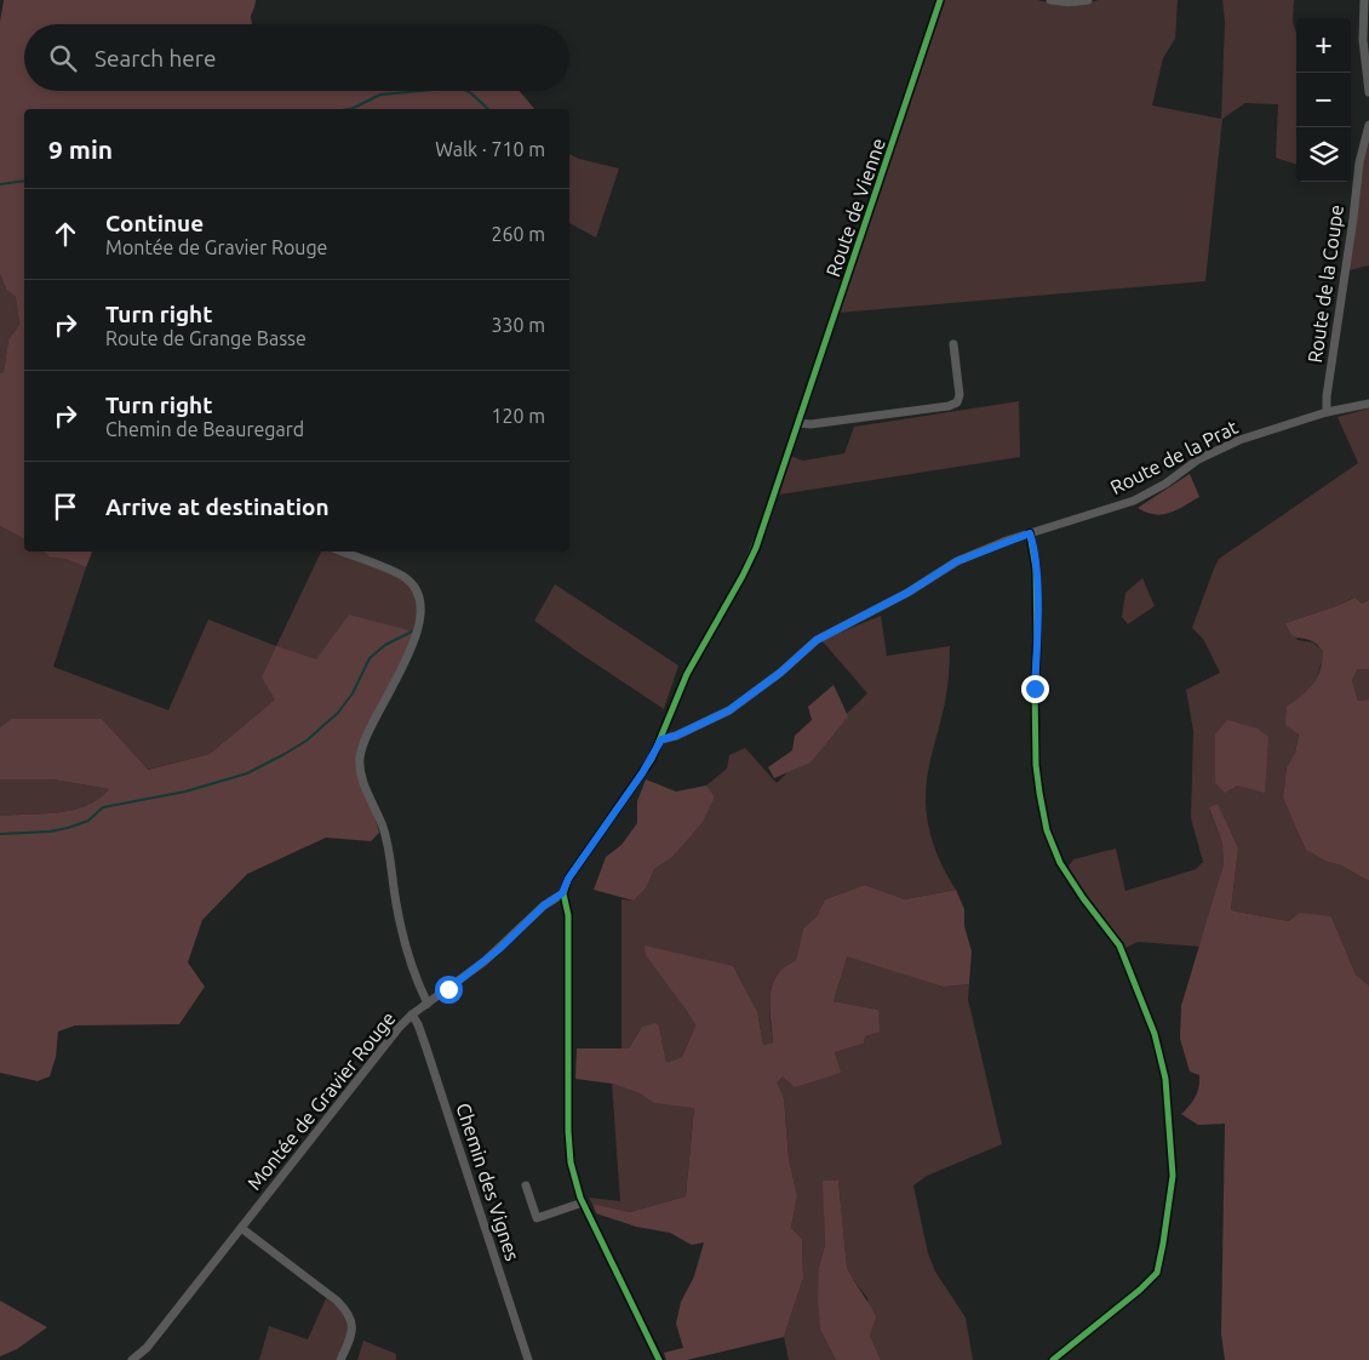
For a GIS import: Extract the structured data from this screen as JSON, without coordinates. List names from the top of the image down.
{
  "streets": {
    "street": [
      "Route de Vienne",
      "Route de la Coupe",
      "Route de la Prat",
      "Montée de Gravier Rouge",
      "Chemin des Vignes"
    ]
  },
  "crossings": [
    ["Route de Vienne", "Route de la Prat"],
    ["Route de Vienne", "Montée de Gravier Rouge"],
    ["Route de la Coupe", "Route de la Prat"],
    ["Route de la Prat", "Montée de Gravier Rouge"],
    ["Montée de Gravier Rouge", "Chemin des Vignes"]
  ],
  "page": {
    "map_buttons": ["+", "−"],
    "search": "Search here",
    "heading": ["9 min", "Walk · 710 m"],
    "list": [
      ["Continue", "Montée de Gravier Rouge", "260 m"],
      ["Turn right", "Route de Grange Basse", "330 m"],
      ["Turn right", "Chemin de Beauregard", "120 m"],
      "Arrive at destination"
    ]
  }
}
